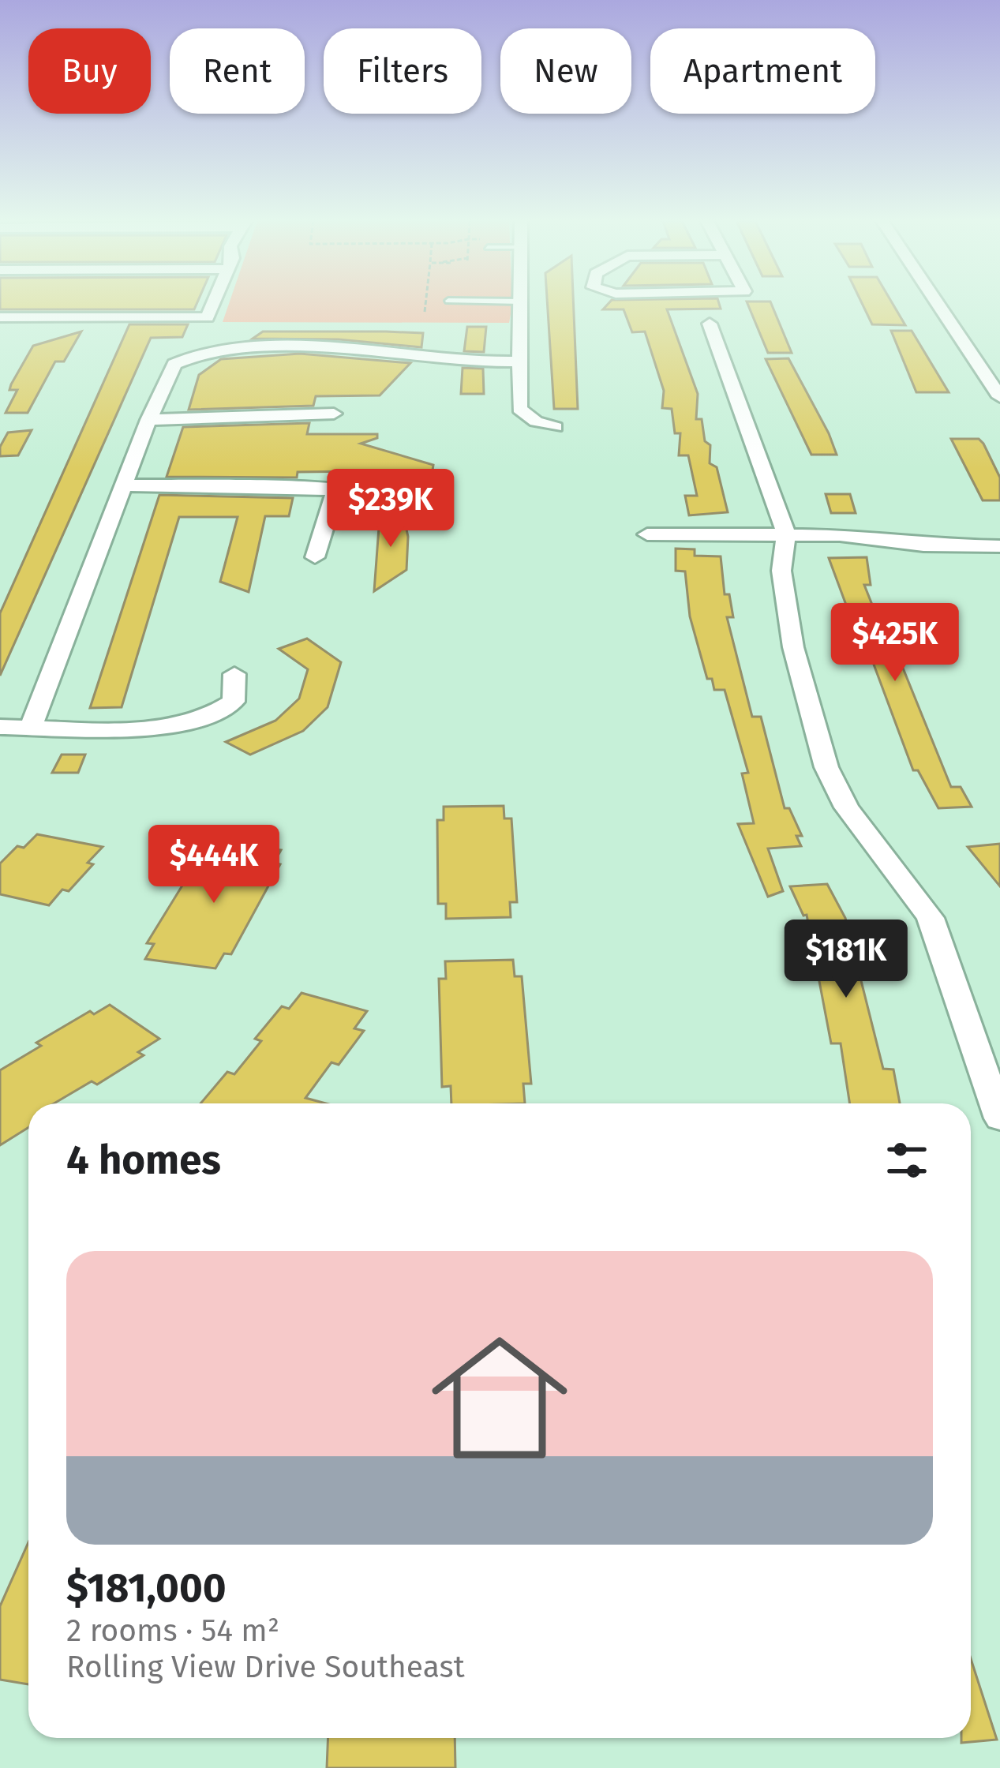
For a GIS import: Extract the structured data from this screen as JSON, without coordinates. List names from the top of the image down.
{
  "page": {
    "chip": [
      "Buy",
      "Rent",
      "Filters",
      "New",
      "Apartment"
    ],
    "price": [
      "$239K",
      "$425K",
      "$444K",
      "$181K"
    ],
    "heading": "4 homes",
    "list": [
      {
        "name": "$181,000",
        "note": "2 rooms · 54 m² · Rolling View Drive Southeast"
      }
    ]
  }
}
